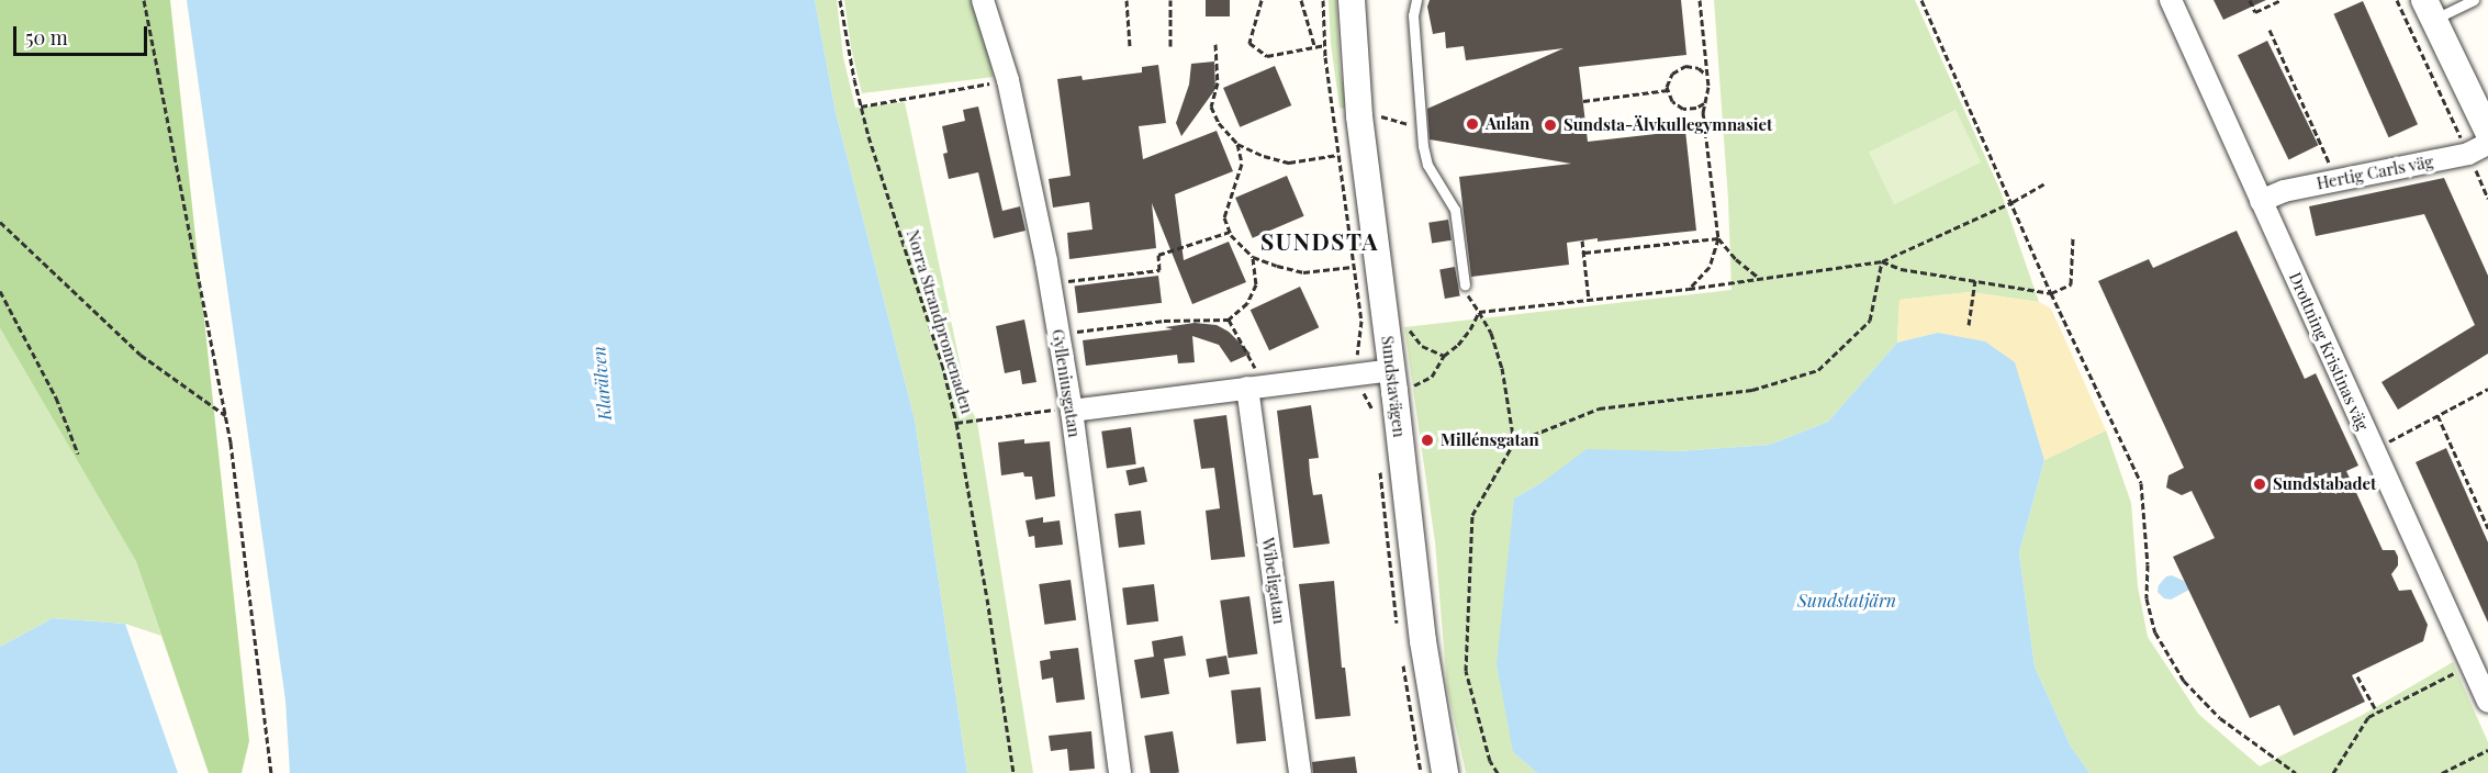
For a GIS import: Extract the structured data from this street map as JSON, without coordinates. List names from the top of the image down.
{
  "streets": {
    "street": [
      "Hertig Carls väg",
      "Drottning Kristinas väg",
      "Gylleniusgatan",
      "Sundstavägen",
      "Wibeligatan"
    ],
    "path": ["Norra Strandpromenaden"]
  },
  "crossings": [
    ["Hertig Carls väg", "Drottning Kristinas väg"]
  ],
  "districts": ["SUNDSTA"],
  "water": ["Klarälven", "Sundstatjärn"],
  "places": [
    "Aulan",
    "Sundsta-Älvkullegymnasiet",
    "Millénsgatan",
    "Sundstabadet"
  ],
  "scale_bar": "50 m"
}
